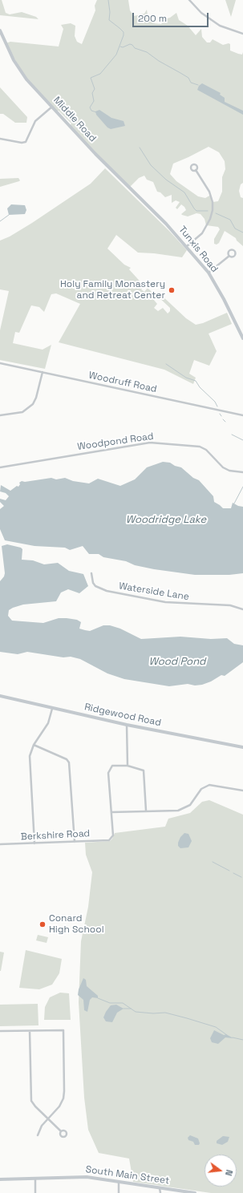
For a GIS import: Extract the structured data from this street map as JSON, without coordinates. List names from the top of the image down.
{
  "streets": {
    "main road": [
      "Middle Road",
      "Tunxis Road",
      "Ridgewood Road",
      "South Main Street"
    ],
    "street": [
      "Woodruff Road",
      "Woodpond Road",
      "Waterside Lane",
      "Berkshire Road"
    ]
  },
  "crossings": [
    ["Middle Road", "Tunxis Road"]
  ],
  "water": ["Woodridge Lake", "Wood Pond"],
  "places": ["Holy Family Monastery and Retreat Center", "Conard High School"],
  "scale_bar": "200 m",
  "north": "right"
}
